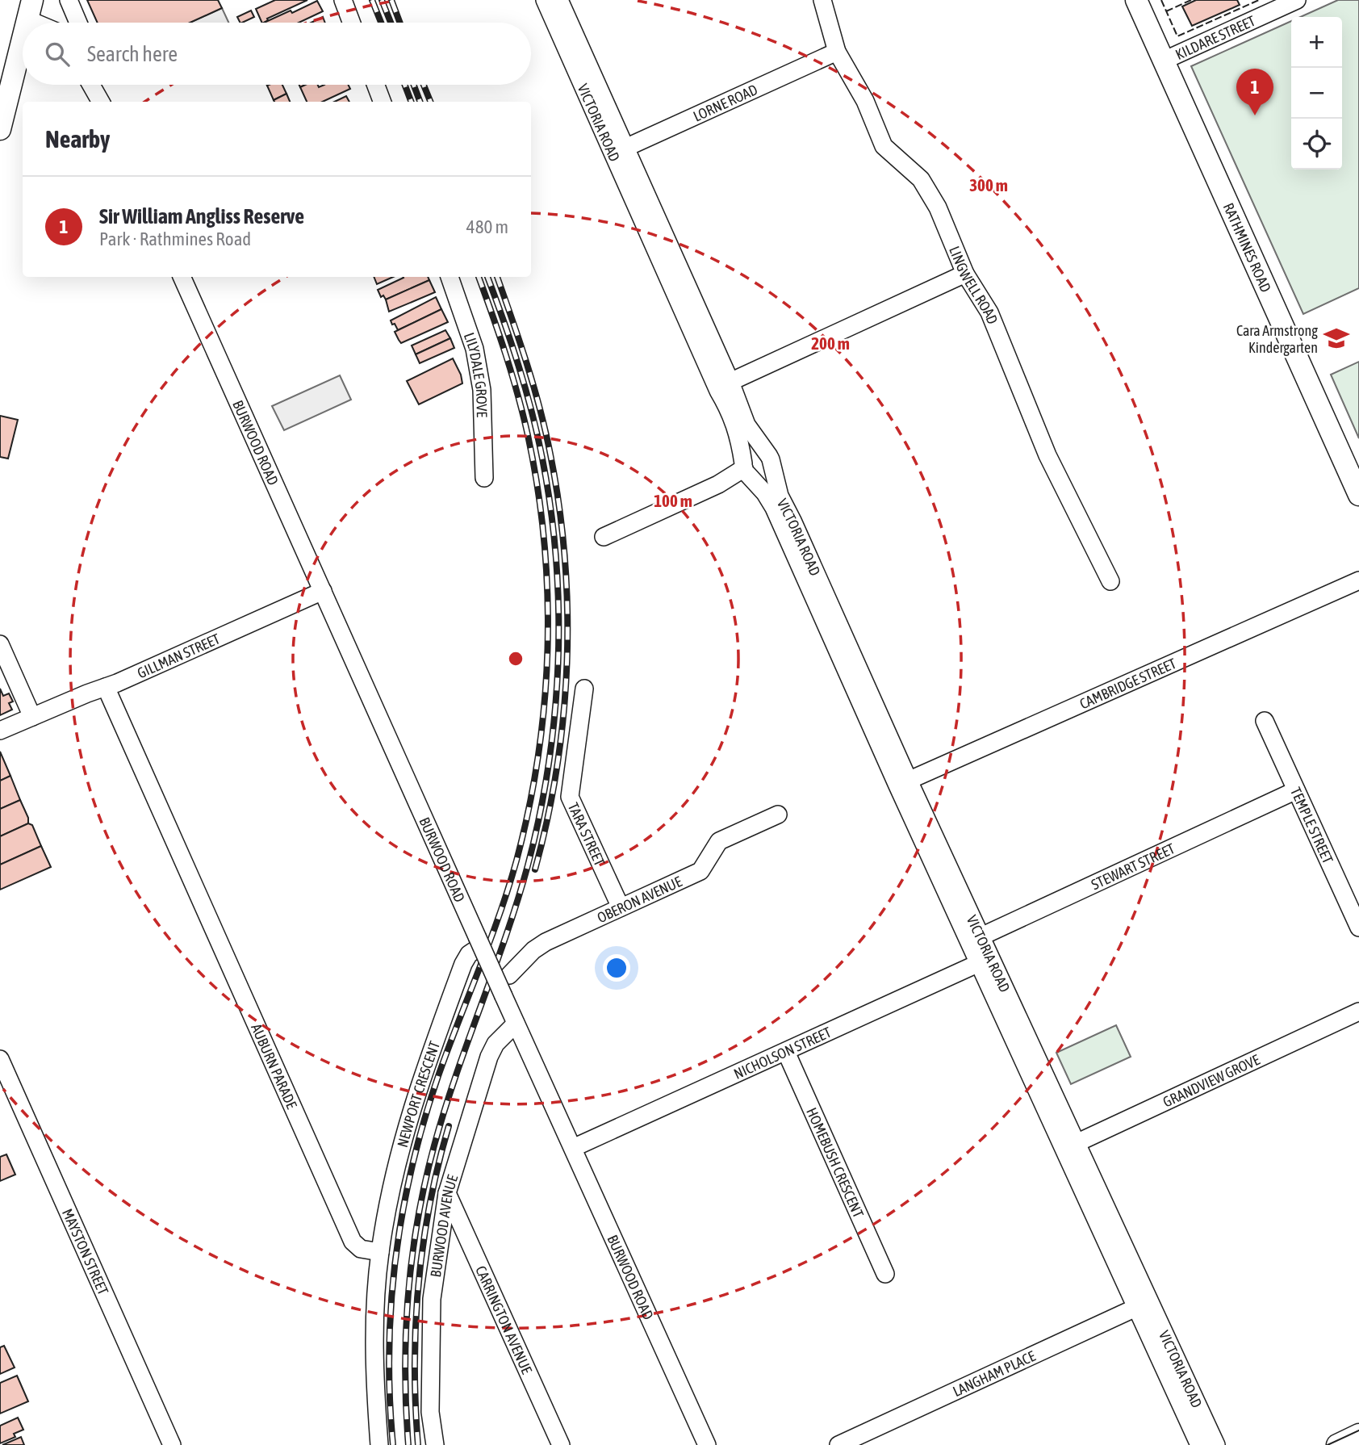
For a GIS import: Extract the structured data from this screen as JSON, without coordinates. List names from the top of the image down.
{
  "streets": {
    "main road": ["RATHMINES ROAD"],
    "street": [
      "KILDARE STREET",
      "LORNE ROAD",
      "VICTORIA ROAD",
      "LINGWELL ROAD",
      "LILYDALE GROVE",
      "BURWOOD ROAD",
      "GILLMAN STREET",
      "CAMBRIDGE STREET",
      "TEMPLE STREET",
      "TARA STREET",
      "STEWART STREET",
      "OBERON AVENUE",
      "NICHOLSON STREET",
      "AUBURN PARADE",
      "GRANDVIEW GROVE",
      "NEWPORT CRESCENT",
      "HOMEBUSH CRESCENT",
      "BURWOOD AVENUE",
      "MAYSTON STREET",
      "CARRINGTON AVENUE",
      "LANGHAM PLACE"
    ]
  },
  "crossings": [
    ["KILDARE STREET", "RATHMINES ROAD"],
    ["LORNE ROAD", "VICTORIA ROAD"],
    ["LORNE ROAD", "LINGWELL ROAD"],
    ["VICTORIA ROAD", "CAMBRIDGE STREET"],
    ["VICTORIA ROAD", "STEWART STREET"],
    ["VICTORIA ROAD", "NICHOLSON STREET"],
    ["VICTORIA ROAD", "GRANDVIEW GROVE"],
    ["VICTORIA ROAD", "LANGHAM PLACE"],
    ["BURWOOD ROAD", "GILLMAN STREET"],
    ["BURWOOD ROAD", "OBERON AVENUE"],
    ["BURWOOD ROAD", "NICHOLSON STREET"],
    ["BURWOOD ROAD", "NEWPORT CRESCENT"],
    ["BURWOOD ROAD", "BURWOOD AVENUE"],
    ["GILLMAN STREET", "AUBURN PARADE"],
    ["TEMPLE STREET", "STEWART STREET"],
    ["TARA STREET", "OBERON AVENUE"],
    ["NICHOLSON STREET", "HOMEBUSH CRESCENT"],
    ["AUBURN PARADE", "NEWPORT CRESCENT"],
    ["BURWOOD AVENUE", "CARRINGTON AVENUE"]
  ],
  "places": {
    "school or university": ["Cara Armstrong Kindergarten"]
  },
  "page": {
    "map_buttons": ["+", "−"],
    "search": "Search here",
    "pins": "1",
    "heading": "Nearby",
    "list": [
      {
        "mark": "1",
        "name": "Sir William Angliss Reserve",
        "note": "Park · Rathmines Road",
        "value": "480 m"
      }
    ]
  },
  "rings": ["300 m", "200 m", "100 m"]
}
